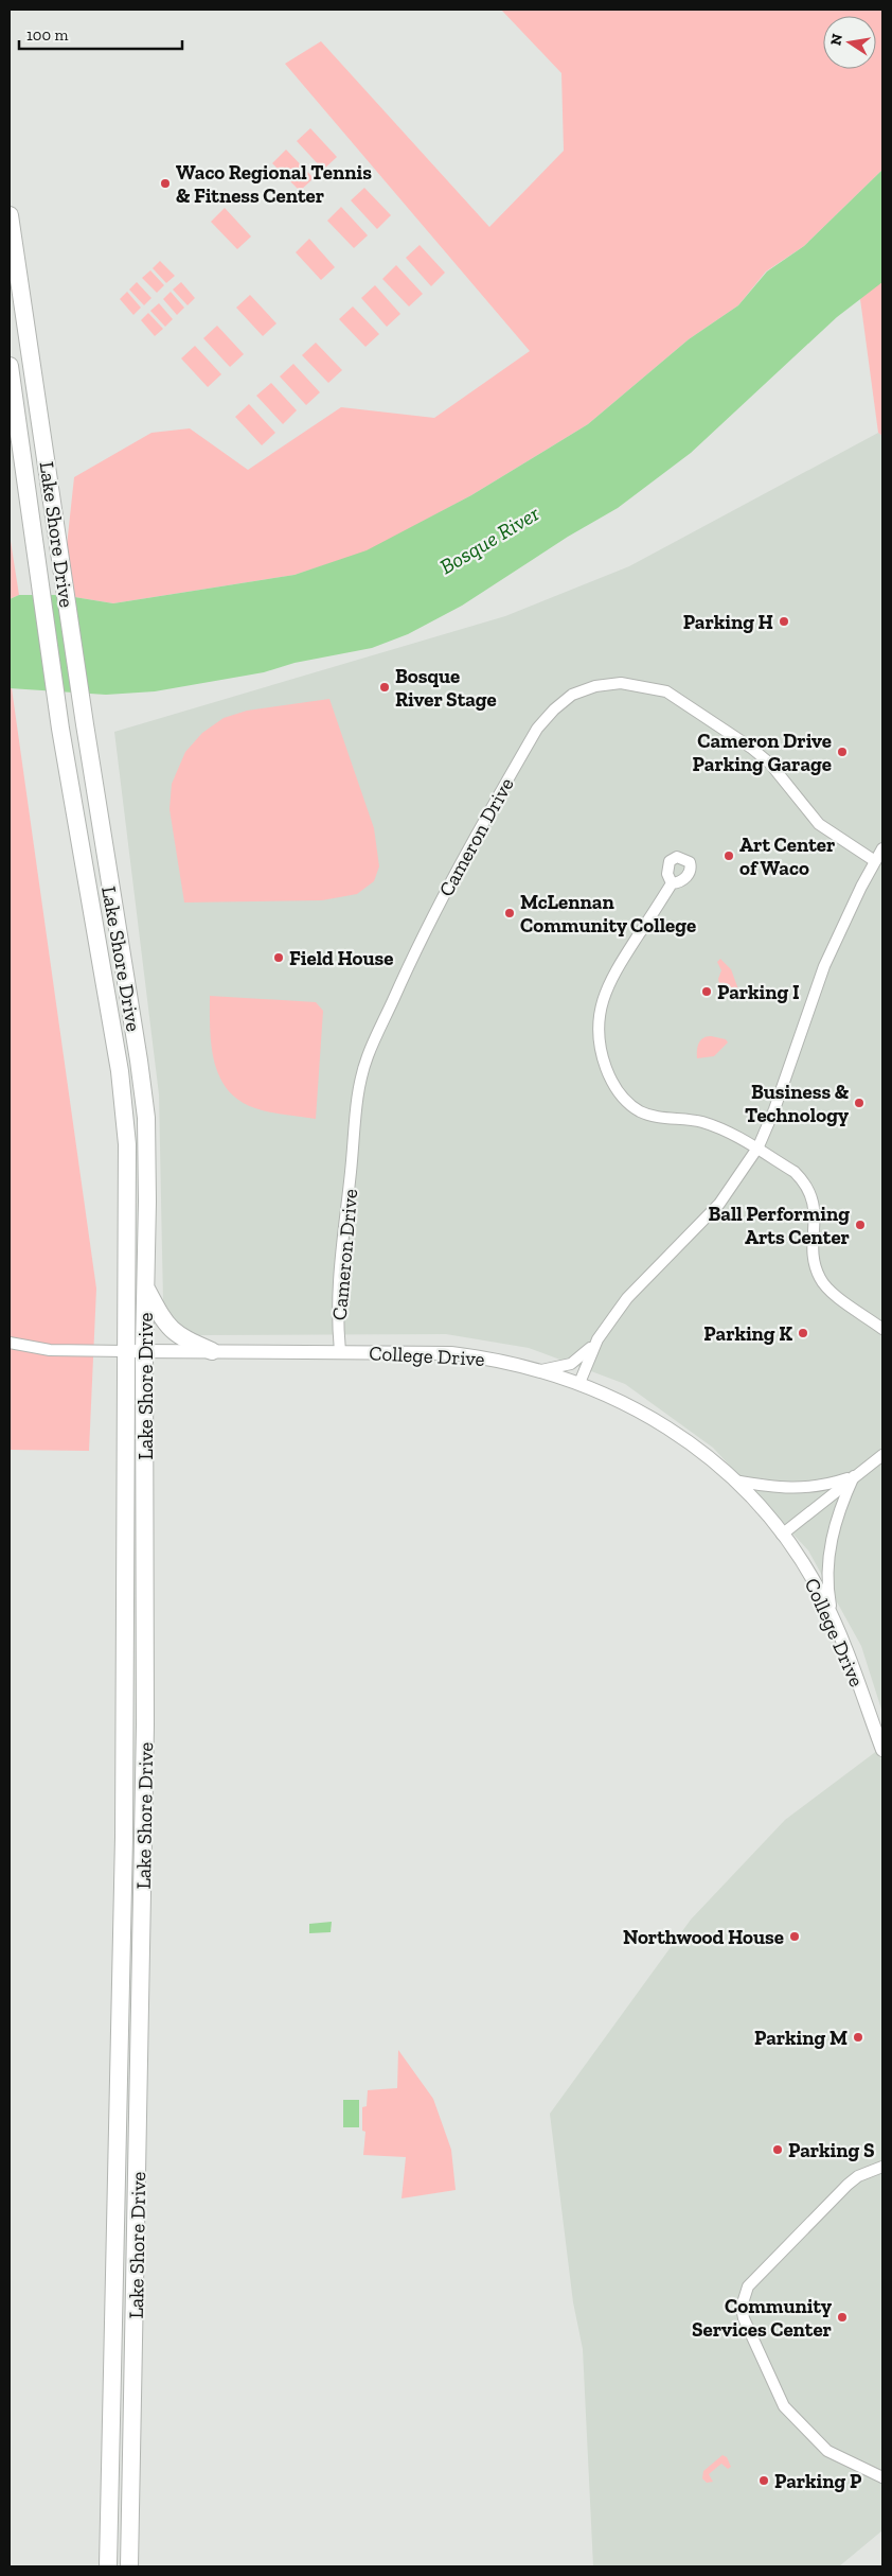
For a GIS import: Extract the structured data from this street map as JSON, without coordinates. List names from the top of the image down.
{
  "streets": {
    "main road": ["Lake Shore Drive"],
    "street": ["Cameron Drive", "College Drive"]
  },
  "crossings": [
    ["Lake Shore Drive", "College Drive"],
    ["Cameron Drive", "College Drive"]
  ],
  "water": ["Bosque River"],
  "places": [
    "Waco Regional Tennis & Fitness Center",
    "Parking H",
    "Bosque River Stage",
    "Cameron Drive Parking Garage",
    "Art Center of Waco",
    "McLennan Community College",
    "Field House",
    "Parking I",
    "Business & Technology",
    "Ball Performing Arts Center",
    "Parking K",
    "Northwood House",
    "Parking M",
    "Parking S",
    "Community Services Center",
    "Parking P"
  ],
  "scale_bar": "100 m",
  "north": "left"
}
